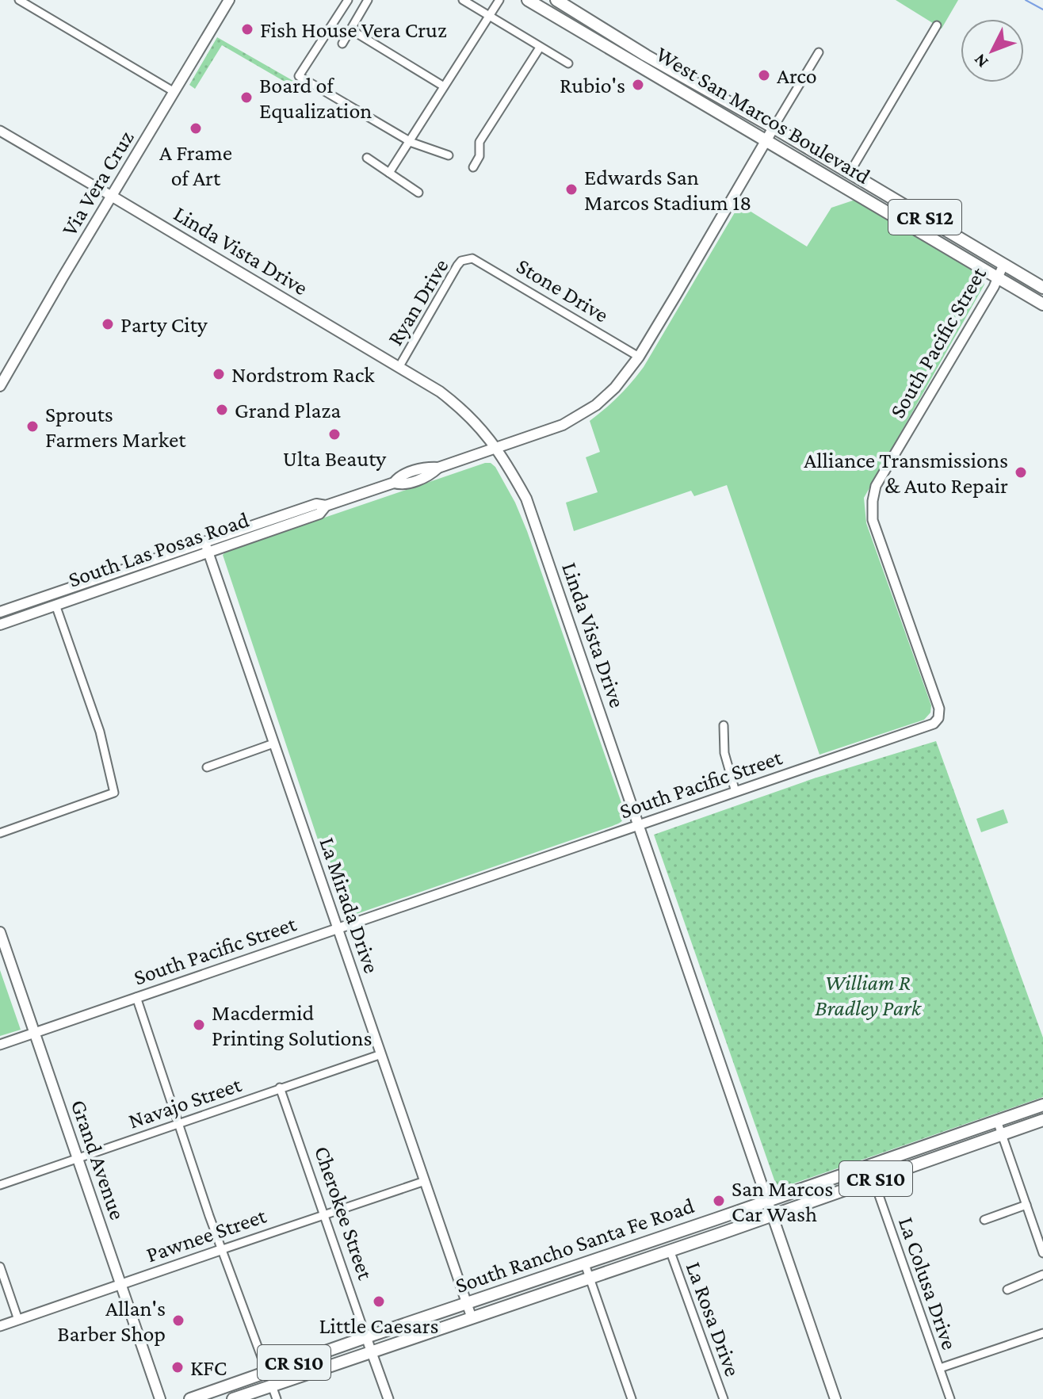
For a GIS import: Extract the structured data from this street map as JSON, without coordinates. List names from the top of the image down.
{
  "streets": {
    "main road": [
      "West San Marcos Boulevard",
      "Via Vera Cruz",
      "CR S12",
      "Linda Vista Drive",
      "South Las Posas Road",
      "Grand Avenue",
      "CR S10",
      "South Rancho Santa Fe Road"
    ],
    "street": [
      "Stone Drive",
      "Ryan Drive",
      "South Pacific Street",
      "La Mirada Drive",
      "Navajo Street",
      "Cherokee Street",
      "Pawnee Street",
      "La Colusa Drive",
      "La Rosa Drive"
    ]
  },
  "crossings": [
    ["West San Marcos Boulevard", "South Pacific Street"],
    ["West San Marcos Boulevard", "South Las Posas Road"],
    ["Via Vera Cruz", "Linda Vista Drive"],
    ["Linda Vista Drive", "Ryan Drive"],
    ["Linda Vista Drive", "South Pacific Street"],
    ["Linda Vista Drive", "South Las Posas Road"],
    ["Linda Vista Drive", "South Rancho Santa Fe Road"],
    ["Stone Drive", "Ryan Drive"],
    ["Stone Drive", "South Las Posas Road"],
    ["South Pacific Street", "La Mirada Drive"],
    ["South Pacific Street", "Grand Avenue"],
    ["South Las Posas Road", "La Mirada Drive"],
    ["La Mirada Drive", "Navajo Street"],
    ["La Mirada Drive", "Pawnee Street"],
    ["La Mirada Drive", "South Rancho Santa Fe Road"],
    ["Navajo Street", "Grand Avenue"],
    ["Navajo Street", "Cherokee Street"],
    ["Grand Avenue", "Pawnee Street"],
    ["Cherokee Street", "Pawnee Street"],
    ["Cherokee Street", "South Rancho Santa Fe Road"],
    ["South Rancho Santa Fe Road", "La Colusa Drive"],
    ["South Rancho Santa Fe Road", "La Rosa Drive"]
  ],
  "parks": ["William R Bradley Park"],
  "places": [
    "Fish House Vera Cruz",
    "Arco",
    "Rubio's",
    "Board of Equalization",
    "A Frame of Art",
    "Edwards San Marcos Stadium 18",
    "Party City",
    "Nordstrom Rack",
    "Grand Plaza",
    "Sprouts Farmers Market",
    "Ulta Beauty",
    "Alliance Transmissions & Auto Repair",
    "Macdermid Printing Solutions",
    "San Marcos Car Wash",
    "Little Caesars",
    "Allan's Barber Shop",
    "KFC"
  ],
  "north": "bottom left"
}
